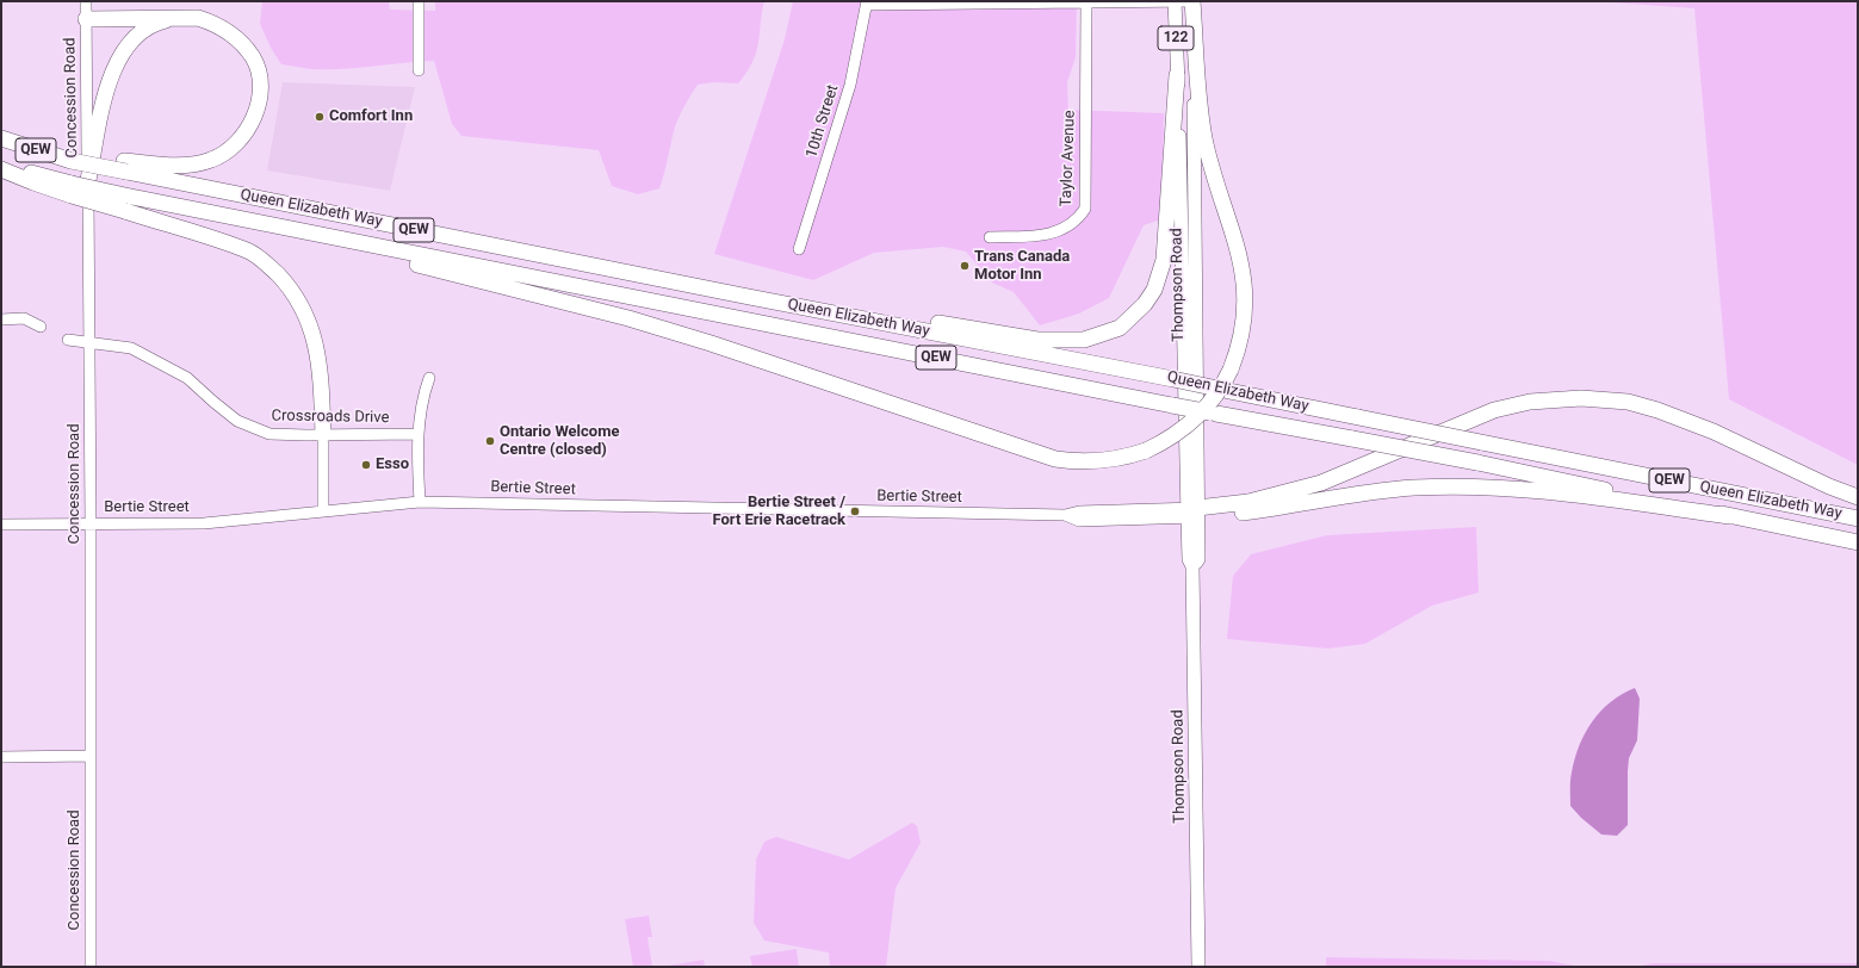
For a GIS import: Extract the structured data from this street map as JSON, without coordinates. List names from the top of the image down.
{
  "streets": {
    "highway": ["QEW", "Queen Elizabeth Way"],
    "main road": ["122", "Thompson Road"],
    "street": [
      "Concession Road",
      "10th Street",
      "Taylor Avenue",
      "Crossroads Drive",
      "Bertie Street"
    ]
  },
  "crossings": [
    ["Concession Road", "Crossroads Drive"],
    ["Concession Road", "Bertie Street"],
    ["Thompson Road", "Bertie Street"]
  ],
  "places": [
    "Comfort Inn",
    "Trans Canada Motor Inn",
    "Ontario Welcome Centre (closed)",
    "Esso",
    "Bertie Street / Fort Erie Racetrack"
  ]
}
